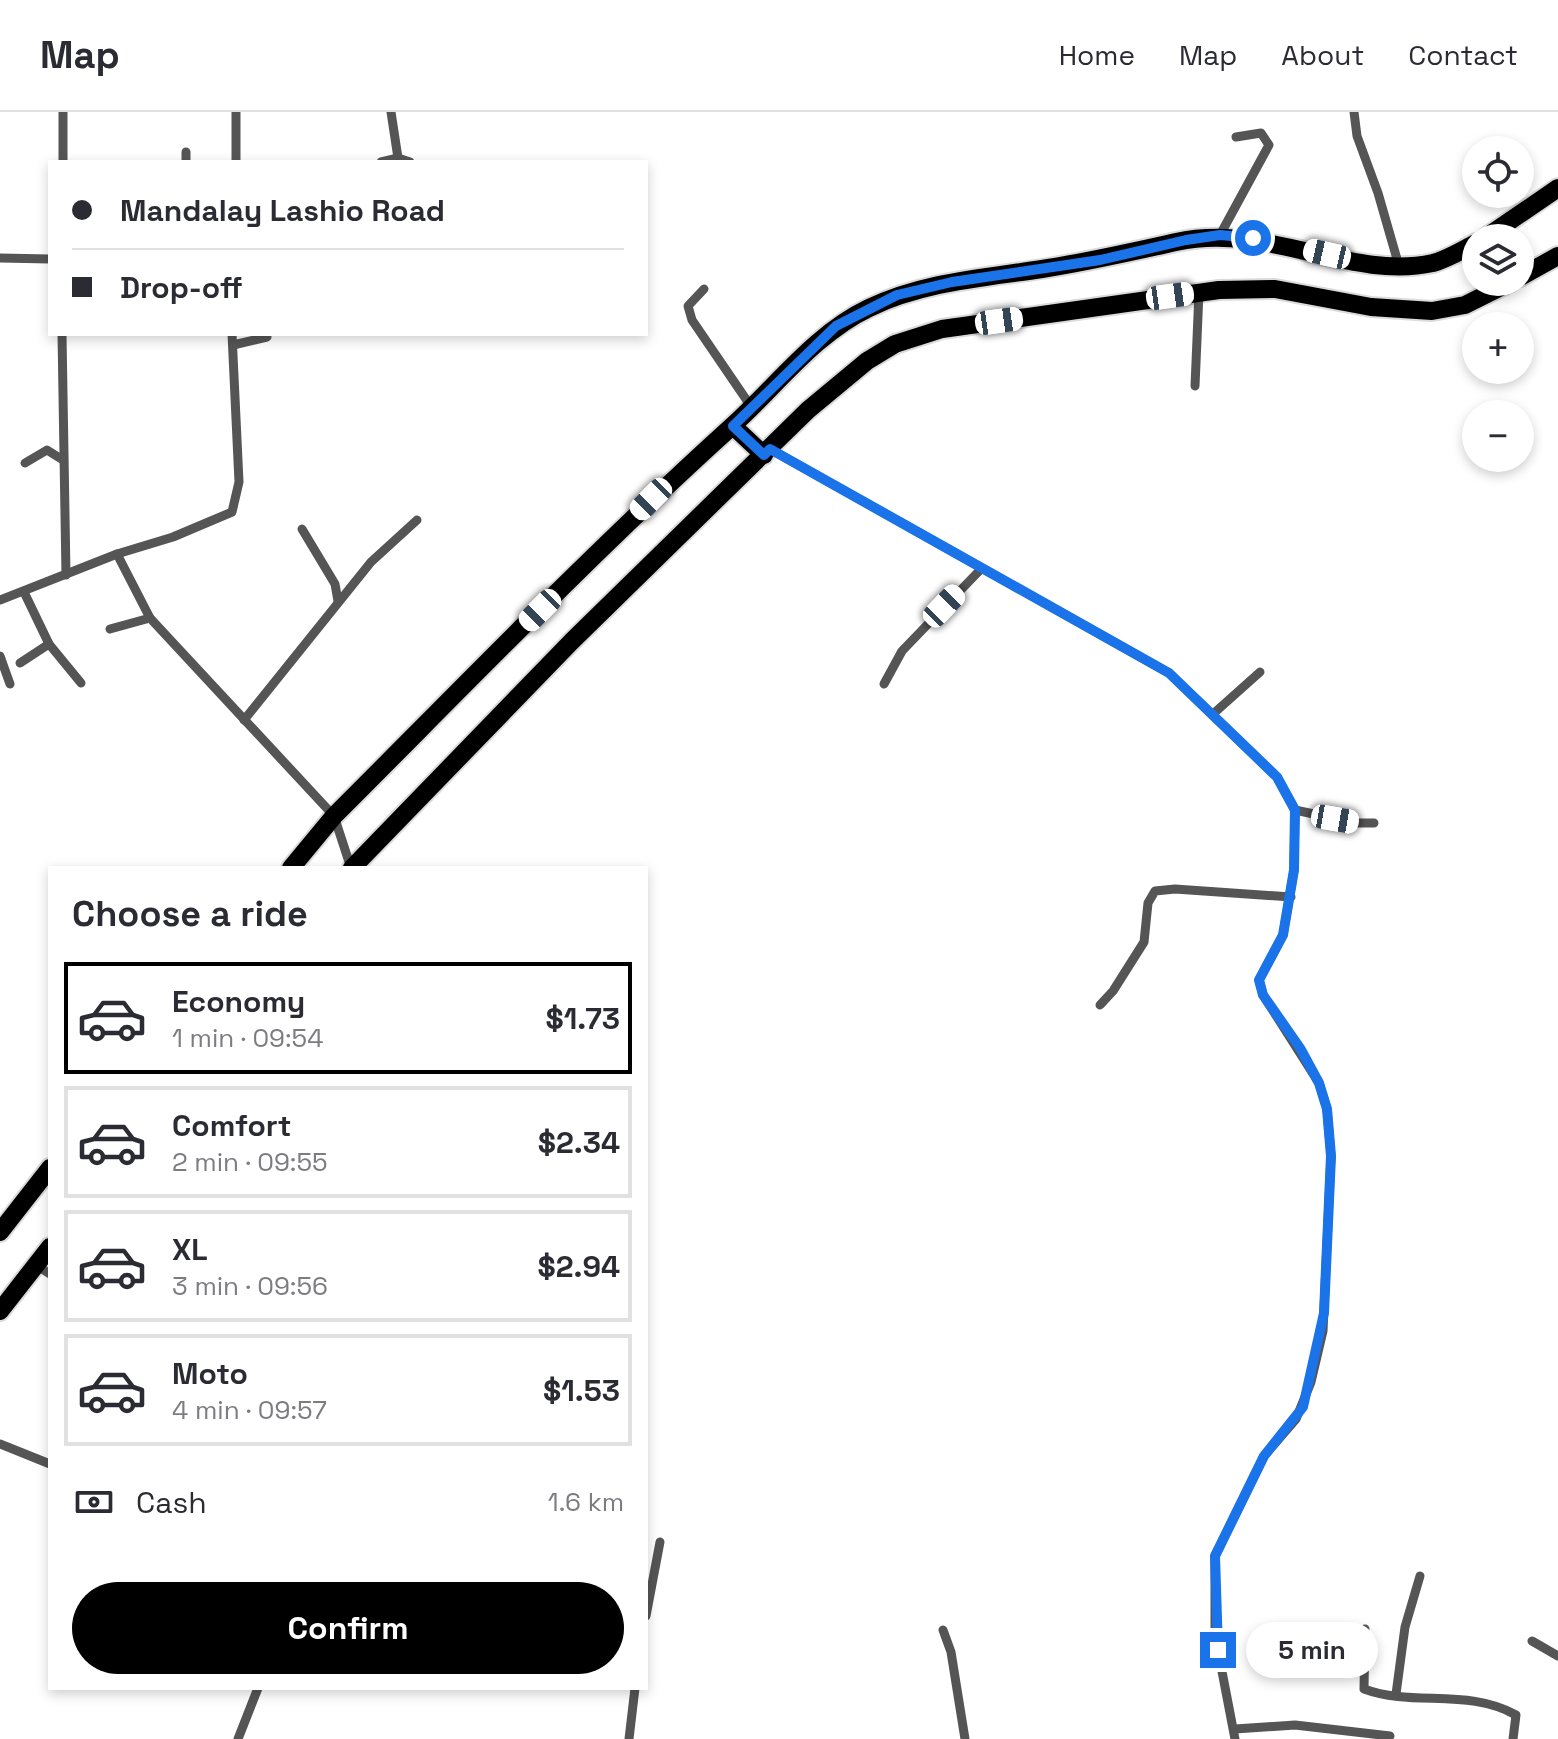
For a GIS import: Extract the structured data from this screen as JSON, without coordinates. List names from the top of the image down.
{
  "page": {
    "header": "Map",
    "nav": [
      "Home",
      "Map",
      "About",
      "Contact"
    ],
    "map_buttons": ["+", "−"],
    "banner": ["Mandalay Lashio Road", "Drop-off"],
    "heading": "Choose a ride",
    "list": [
      {
        "name": "Economy",
        "note": "1 min · 09:54",
        "value": "$1.73"
      },
      {
        "name": "Comfort",
        "note": "2 min · 09:55",
        "value": "$2.34"
      },
      {
        "name": "XL",
        "note": "3 min · 09:56",
        "value": "$2.94"
      },
      {
        "name": "Moto",
        "note": "4 min · 09:57",
        "value": "$1.53"
      }
    ],
    "pay": ["Cash", "1.6 km"],
    "buttons": "Confirm",
    "bubble": "5 min"
  }
}
